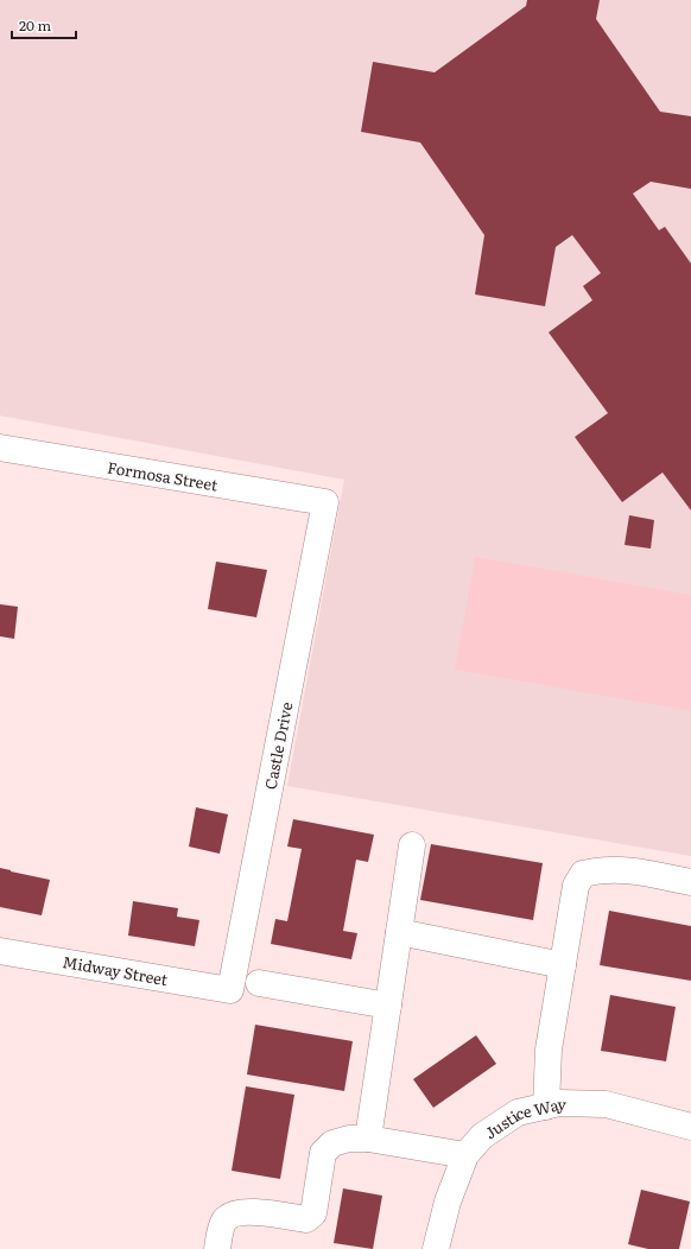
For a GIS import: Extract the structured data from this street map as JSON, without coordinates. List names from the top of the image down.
{
  "streets": {
    "street": [
      "Formosa Street",
      "Castle Drive",
      "Midway Street",
      "Justice Way"
    ]
  },
  "crossings": [
    ["Formosa Street", "Castle Drive"],
    ["Castle Drive", "Midway Street"]
  ],
  "scale_bar": "20 m"
}
